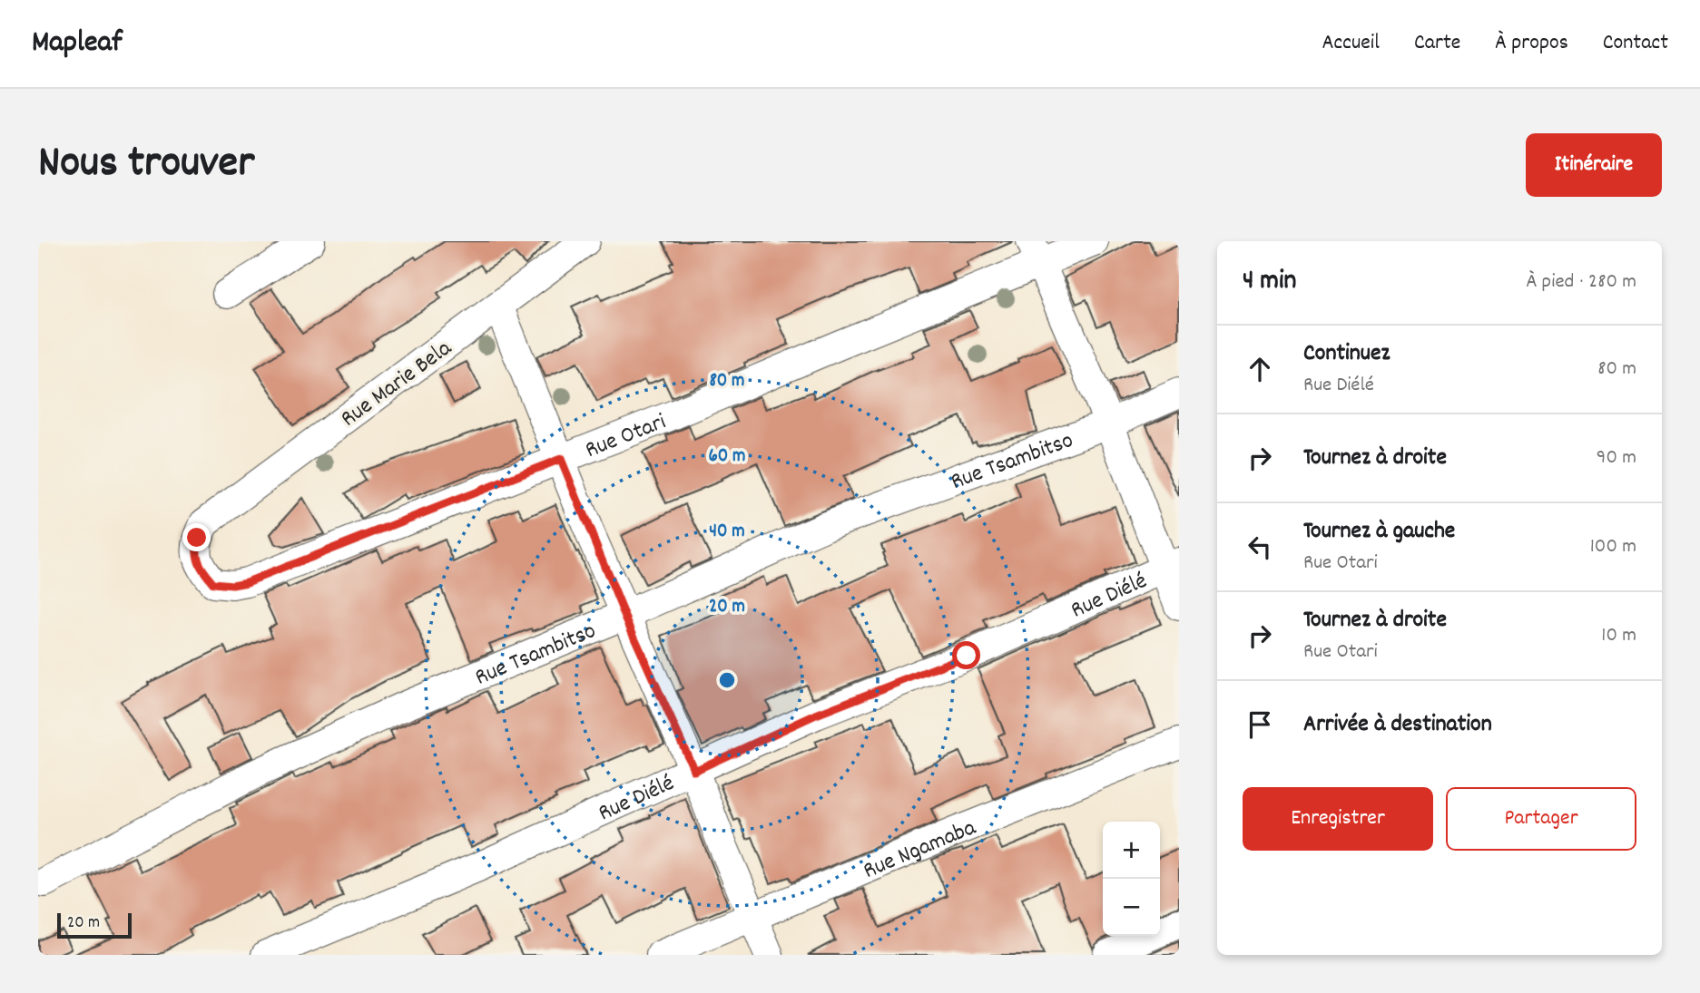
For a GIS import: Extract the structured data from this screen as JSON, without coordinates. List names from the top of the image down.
{
  "streets": {
    "street": [
      "Rue Marie Bela",
      "Rue Otari",
      "Rue Tsambitso",
      "Rue Diélé",
      "Rue Ngamaba"
    ]
  },
  "crossings": [
    ["Rue Marie Bela", "Rue Otari"]
  ],
  "scale_bar": "20 m",
  "page": {
    "header": "Mapleaf",
    "nav": [
      "Accueil",
      "Carte",
      "À propos",
      "Contact"
    ],
    "title": "Nous trouver",
    "buttons": [
      "Itinéraire",
      ["Enregistrer", "Partager"]
    ],
    "heading": ["4 min", "À pied · 280 m"],
    "list": [
      ["Continuez", "Rue Diélé", "80 m"],
      ["Tournez à droite", "90 m"],
      ["Tournez à gauche", "Rue Otari", "100 m"],
      ["Tournez à droite", "Rue Otari", "10 m"],
      "Arrivée à destination"
    ],
    "map_buttons": ["+", "−"],
    "scale": "20 m"
  },
  "rings": [
    "80 m",
    "60 m",
    "40 m",
    "20 m"
  ]
}
